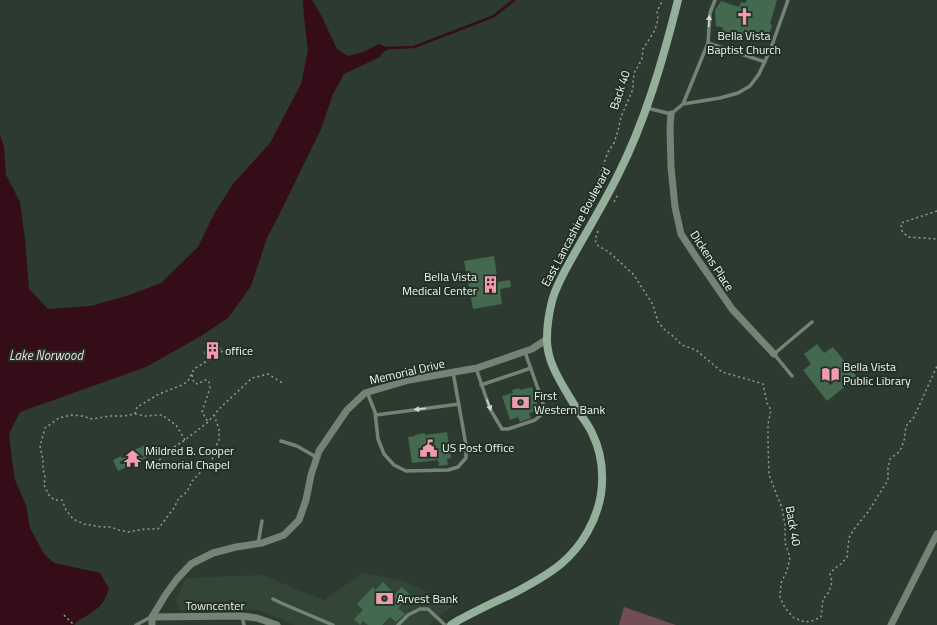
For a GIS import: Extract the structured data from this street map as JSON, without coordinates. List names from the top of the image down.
{
  "streets": {
    "main road": ["East Lancashire Boulevard"],
    "street": ["Dickens Place", "Memorial Drive", "Towncenter"],
    "path": ["Back 40"]
  },
  "crossings": [
    ["East Lancashire Boulevard", "Memorial Drive"],
    ["Memorial Drive", "Towncenter"]
  ],
  "water": ["Lake Norwood"],
  "places": {
    "church": ["Bella Vista Baptist Church"],
    "building": ["Bella Vista Medical Center", "office"],
    "library": ["Bella Vista Public Library"],
    "bank": ["First Western Bank", "Arvest Bank"],
    "public building": ["US Post Office"],
    "temple": ["Mildred B. Cooper Memorial Chapel"]
  }
}
